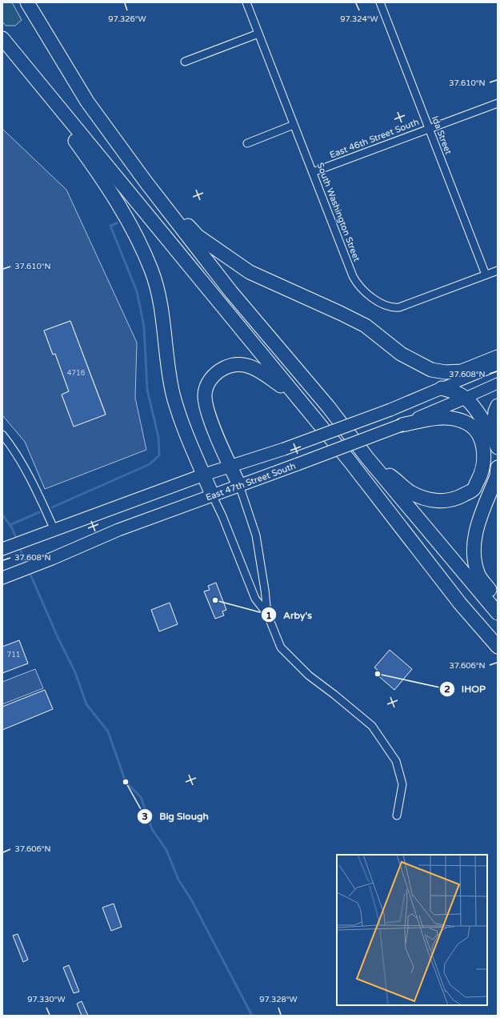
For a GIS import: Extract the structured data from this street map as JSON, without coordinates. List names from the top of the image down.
{
  "streets": {
    "main road": ["East 47th Street South"],
    "street": ["Ida Street", "East 46th Street South", "South Washington Street"]
  },
  "crossings": [
    ["Ida Street", "East 46th Street South"],
    ["Ida Street", "South Washington Street"],
    ["East 46th Street South", "South Washington Street"]
  ],
  "places": ["Arby's", "IHOP", "Big Slough"],
  "house_numbers": ["4716", "711"],
  "coordinates": [
    "97.326°W",
    "97.324°W",
    "37.610°N",
    "37.608°N",
    "37.606°N",
    "97.330°W",
    "97.328°W"
  ]
}
